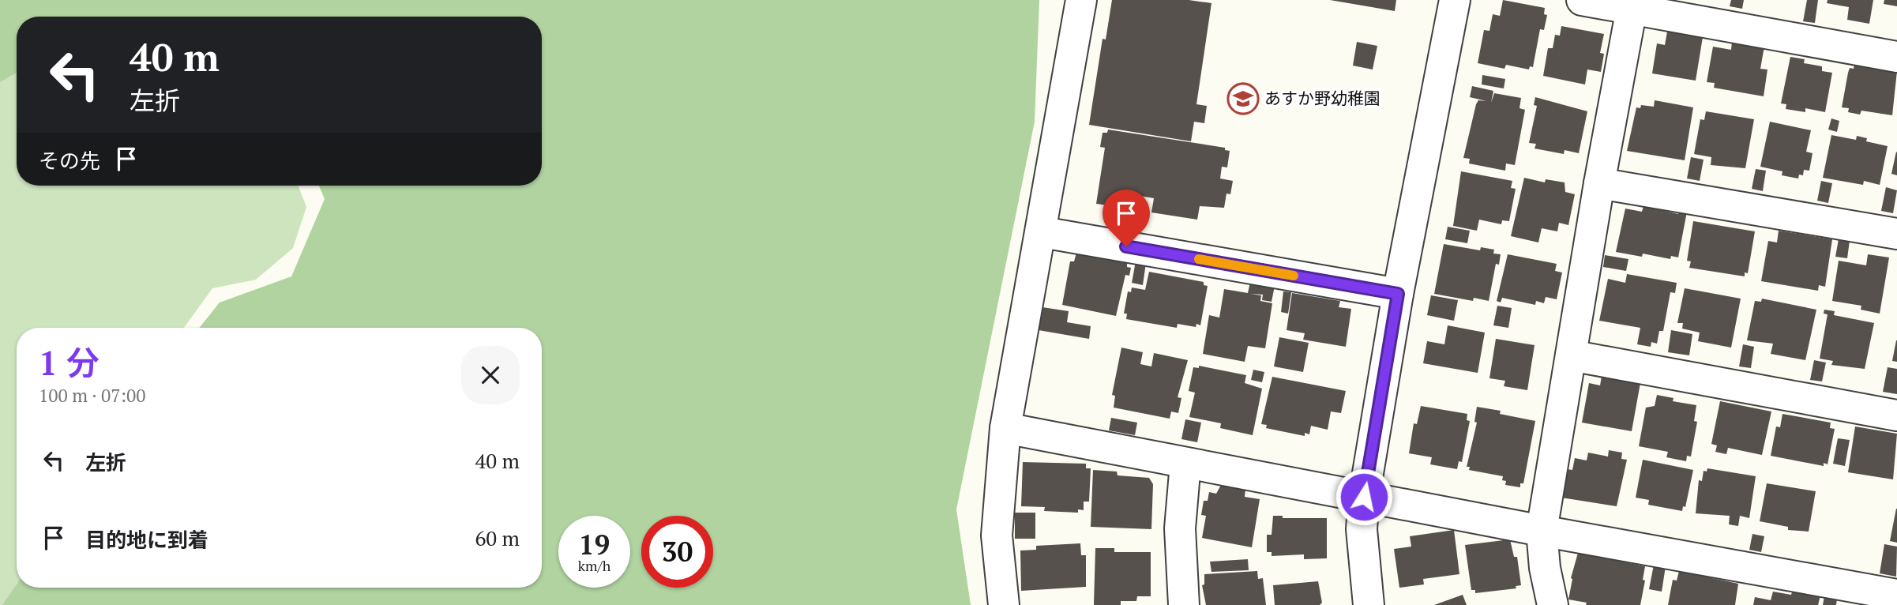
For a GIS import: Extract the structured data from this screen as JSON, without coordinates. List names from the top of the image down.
{
  "places": {
    "school or university": ["あすか野幼稚園"]
  },
  "page": {
    "turn": ["40 m", "左折"],
    "then": "その先",
    "heading": ["1 分", "100 m · 07:00"],
    "list": [
      {
        "name": "左折",
        "value": "40 m"
      },
      {
        "name": "目的地に到着",
        "value": "60 m"
      }
    ],
    "speed": "19 km/h",
    "limit": "30"
  }
}
